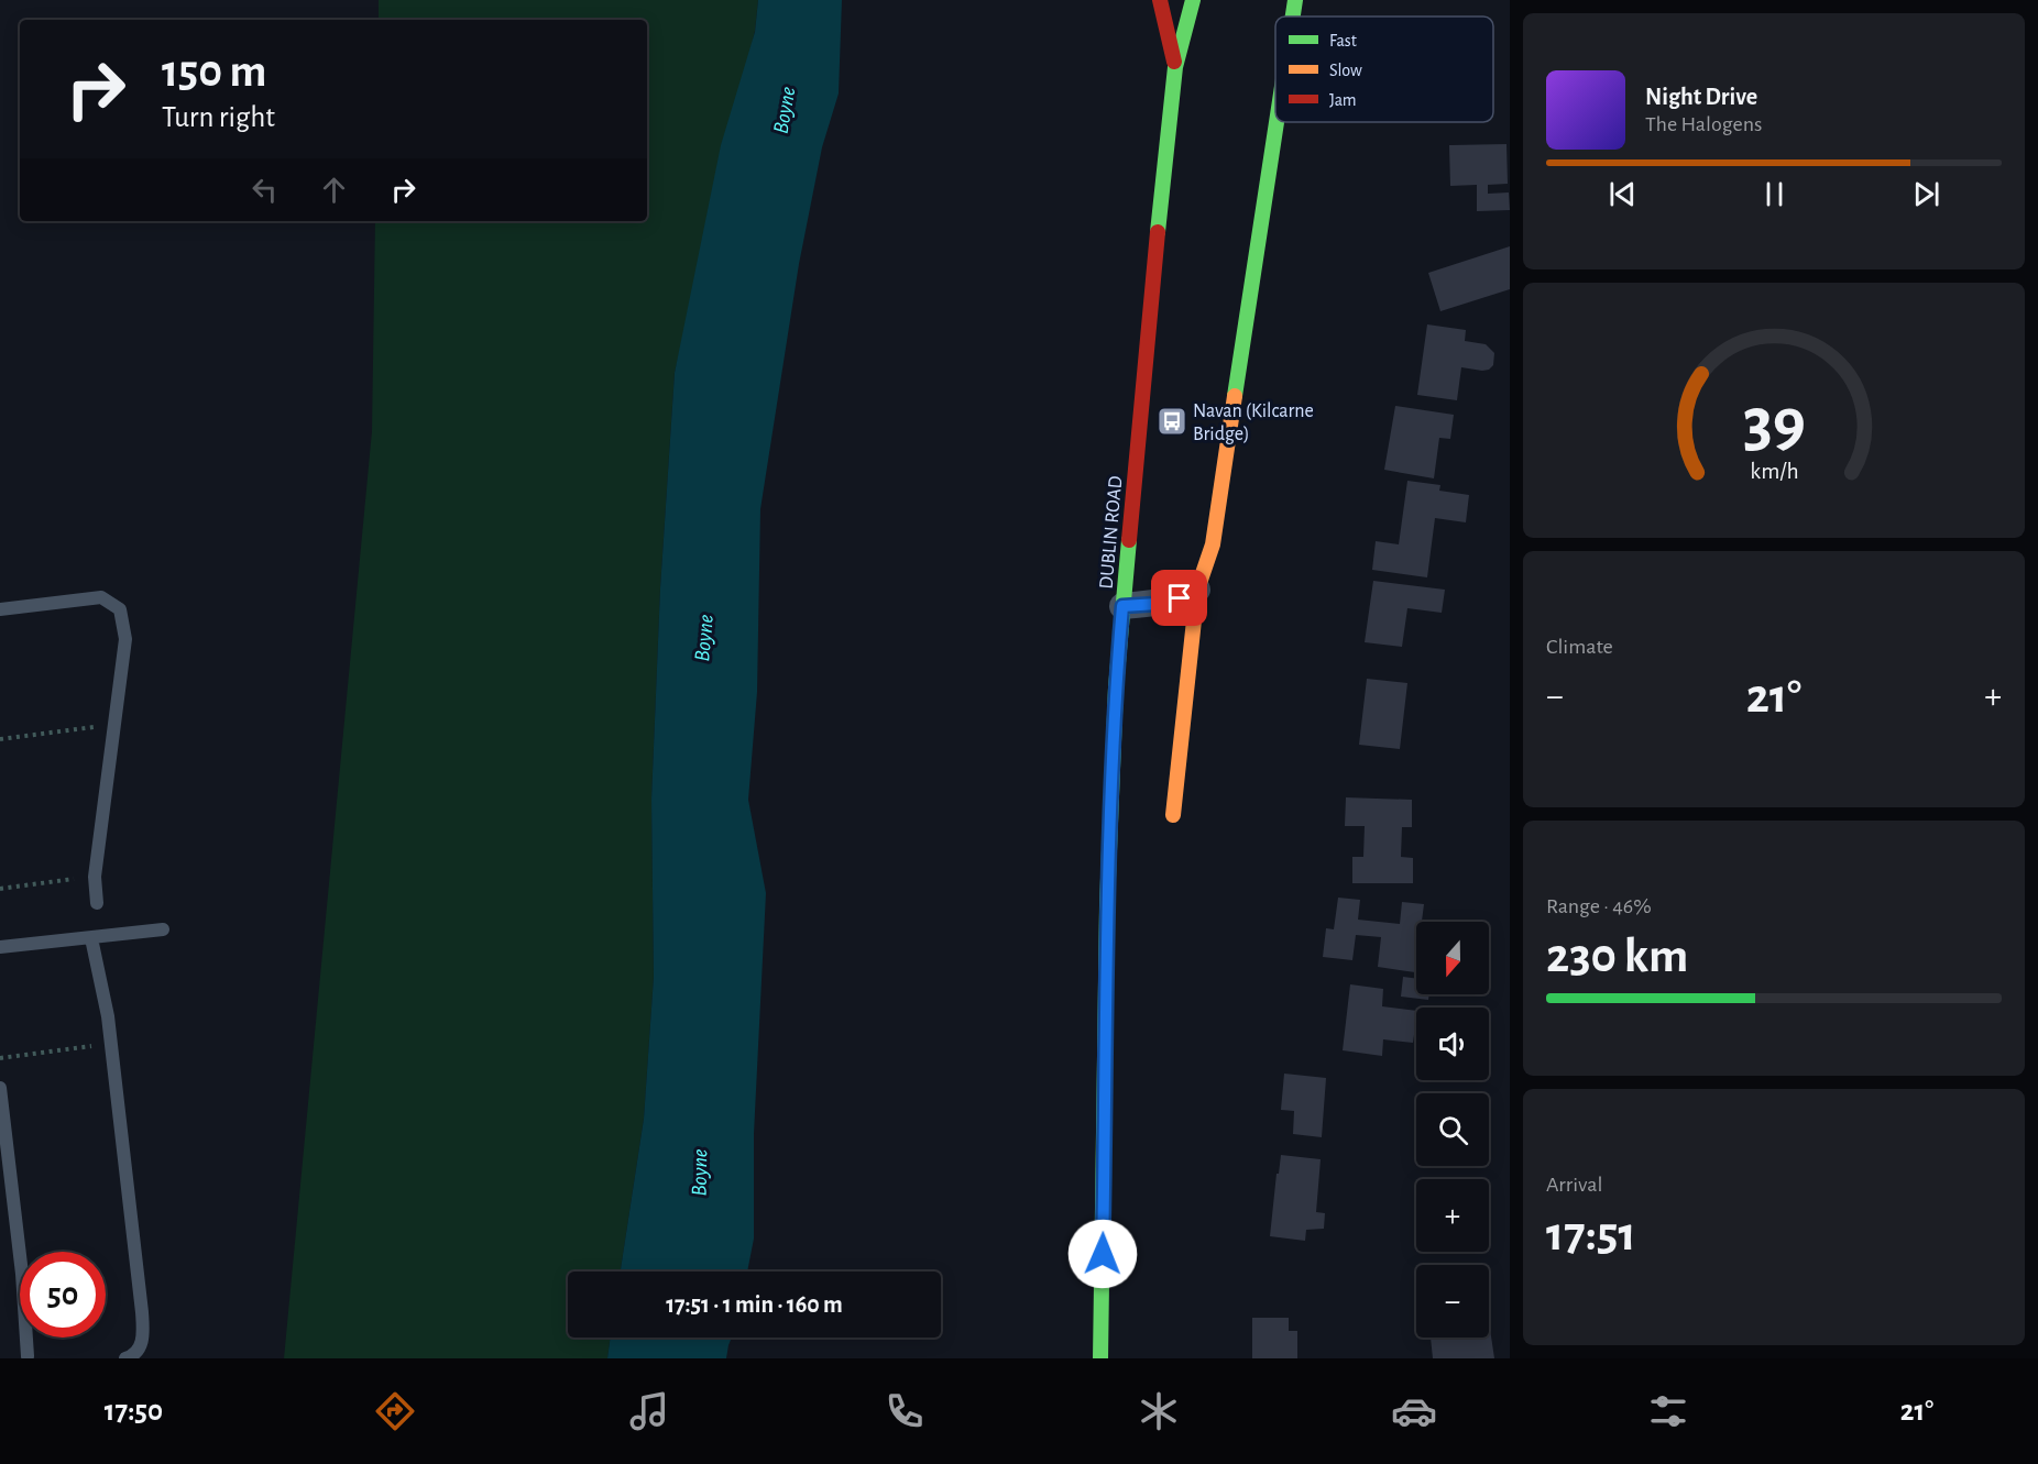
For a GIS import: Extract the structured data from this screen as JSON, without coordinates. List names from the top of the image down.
{
  "streets": {
    "main road": ["DUBLIN ROAD"]
  },
  "water": ["Boyne"],
  "places": {
    "bus stop": ["Navan (Kilcarne Bridge)"]
  },
  "legend": ["Fast", "Slow", "Jam"],
  "north": "bottom",
  "page": {
    "turn": ["150 m", "Turn right"],
    "song": ["Night Drive", "The Halogens"],
    "tile": [
      "Climate",
      ["Range · 46%", "230 km"],
      ["Arrival", "17:51"]
    ],
    "heat": ["−", "21°", "+"],
    "map_buttons": ["+", "−"],
    "limit": "50",
    "trip": "17:51 · 1 min · 160 m",
    "tabs": ["17:50", "21°"],
    "gauge": ["39", "km/h"]
  }
}
